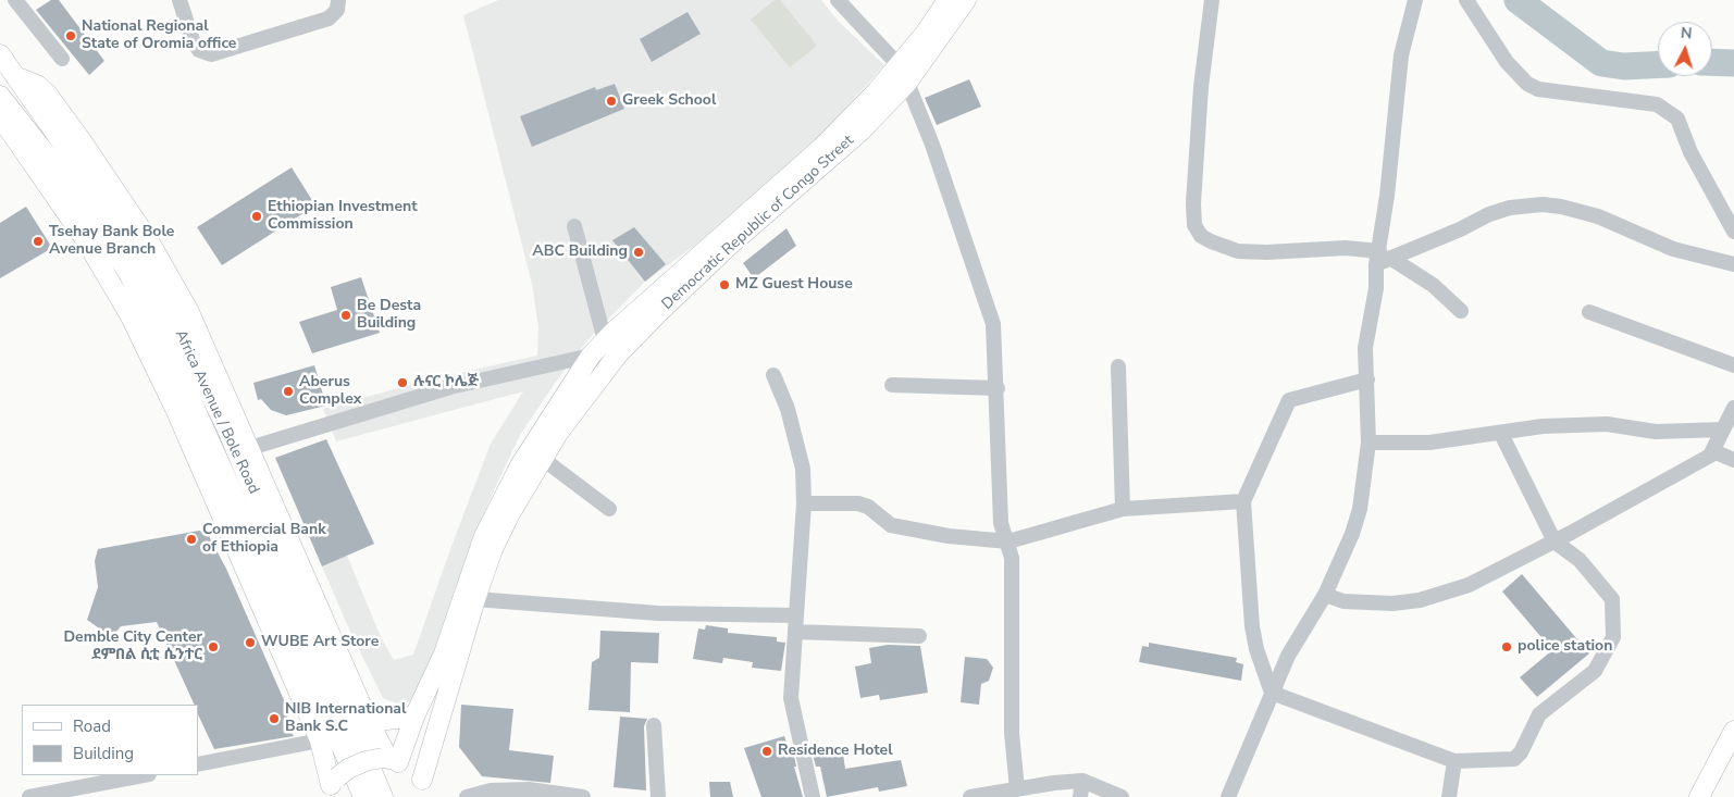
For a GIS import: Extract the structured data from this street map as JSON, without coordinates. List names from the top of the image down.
{
  "streets": {
    "main road": ["Democratic Republic of Congo Street", "Africa Avenue / Bole Road"]
  },
  "places": [
    "National Regional State of Oromia office",
    "Greek School",
    "Ethiopian Investment Commission",
    "Tsehay Bank Bole Avenue Branch",
    "ABC Building",
    "MZ Guest House",
    "Be Desta Building",
    "ሉናር ኮሌጅ",
    "Aberus Complex",
    "Commercial Bank of Ethiopia",
    "WUBE Art Store",
    "Demble City Center ደምበል ሲቲ ሴንተር",
    "police station",
    "NIB International Bank S.C",
    "Residence Hotel"
  ],
  "legend": ["Road", "Building"],
  "north": "top"
}
